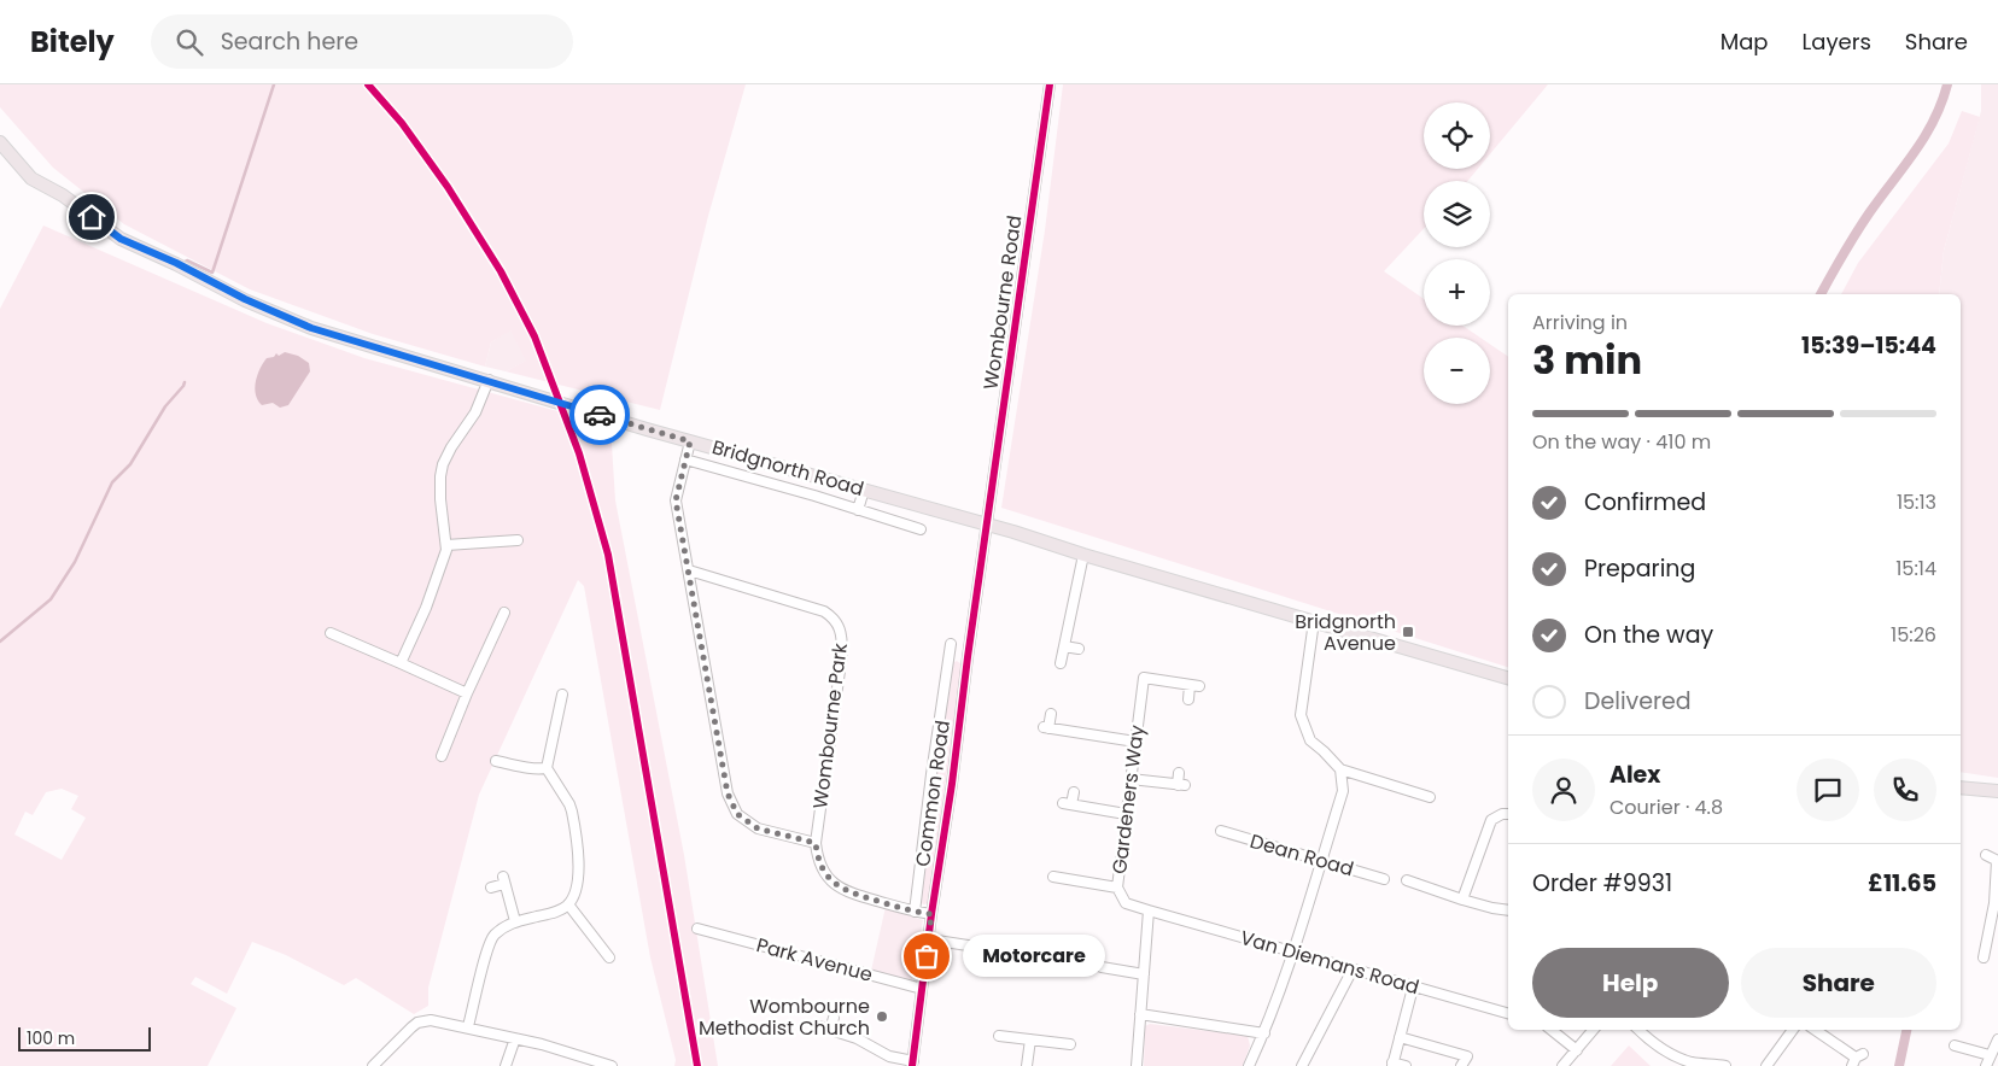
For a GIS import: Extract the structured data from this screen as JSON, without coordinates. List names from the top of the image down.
{
  "streets": {
    "main road": ["Bridgnorth Road"],
    "street": [
      "Wombourne Road",
      "Wombourne Park",
      "Common Road",
      "Gardeners Way",
      "Dean Road",
      "Park Avenue",
      "Van Diemans Road"
    ]
  },
  "crossings": [
    ["Wombourne Road", "Bridgnorth Road"],
    ["Wombourne Road", "Common Road"],
    ["Bridgnorth Road", "Common Road"],
    ["Wombourne Park", "Common Road"],
    ["Common Road", "Park Avenue"],
    ["Gardeners Way", "Van Diemans Road"]
  ],
  "places": {
    "transit": ["Bridgnorth Avenue"],
    "other": ["Motorcare", "Wombourne Methodist Church"]
  },
  "scale_bar": "100 m",
  "page": {
    "header": "Bitely",
    "search": "Search here",
    "nav": ["Map", "Layers", "Share"],
    "map_buttons": ["+", "−"],
    "heading": ["3 min", "Arriving in", "15:39–15:44"],
    "panel": [
      "Alex",
      "Courier · 4.8",
      "Order #9931",
      "£11.65"
    ],
    "bar": "On the way · 410 m",
    "list": [
      ["Confirmed", "15:13"],
      ["Preparing", "15:14"],
      ["On the way", "15:26"],
      "Delivered"
    ],
    "bubble": "Motorcare",
    "buttons": ["Help", "Share"],
    "scale": "100 m"
  }
}
